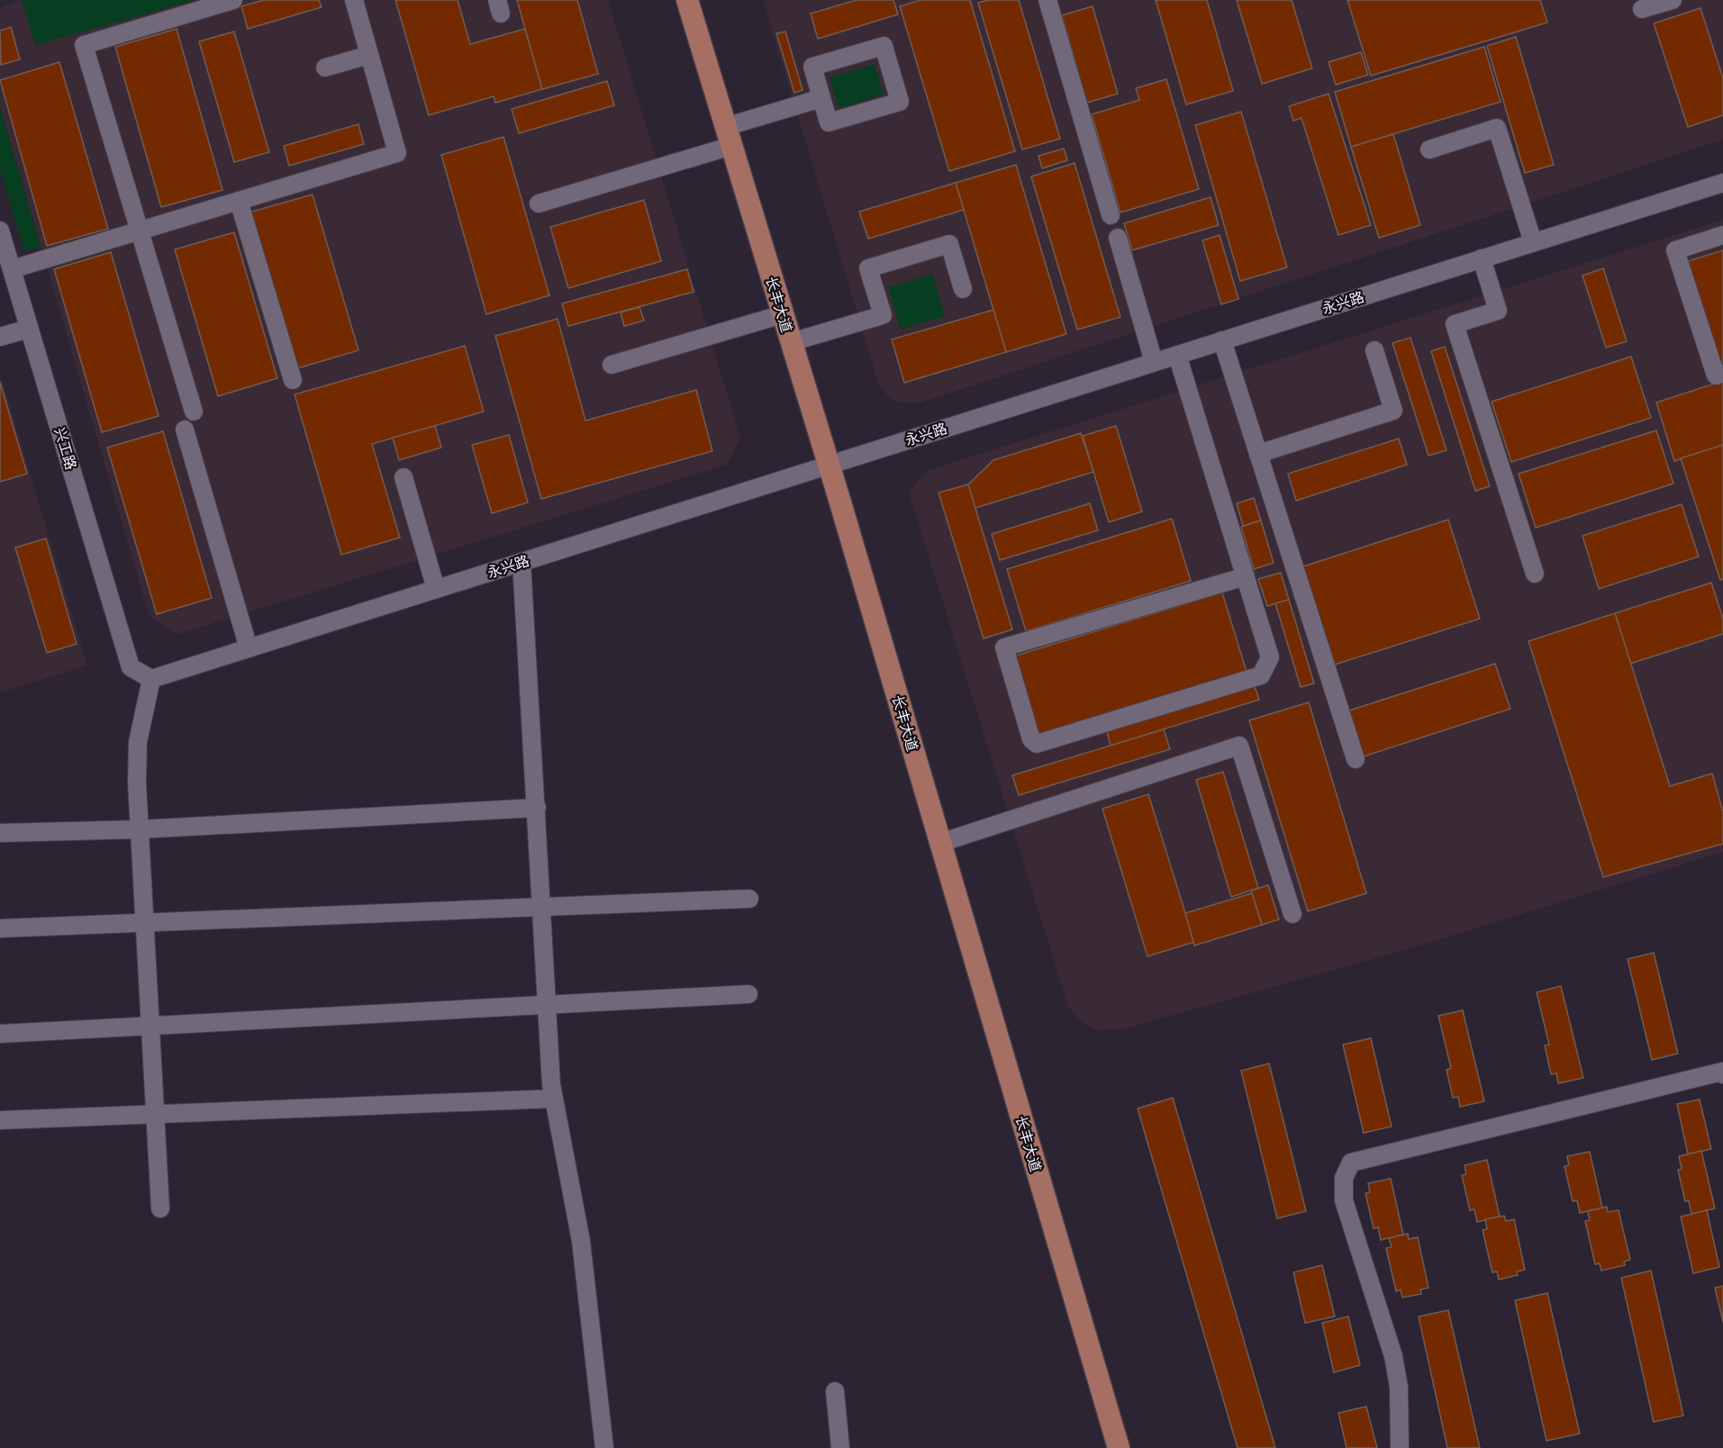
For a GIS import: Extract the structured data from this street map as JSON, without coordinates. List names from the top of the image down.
{
  "streets": {
    "main road": ["长丰大道"],
    "street": ["永兴路", "兴工路"]
  },
  "crossings": [
    ["永兴路", "长丰大道"],
    ["永兴路", "兴工路"]
  ]
}
